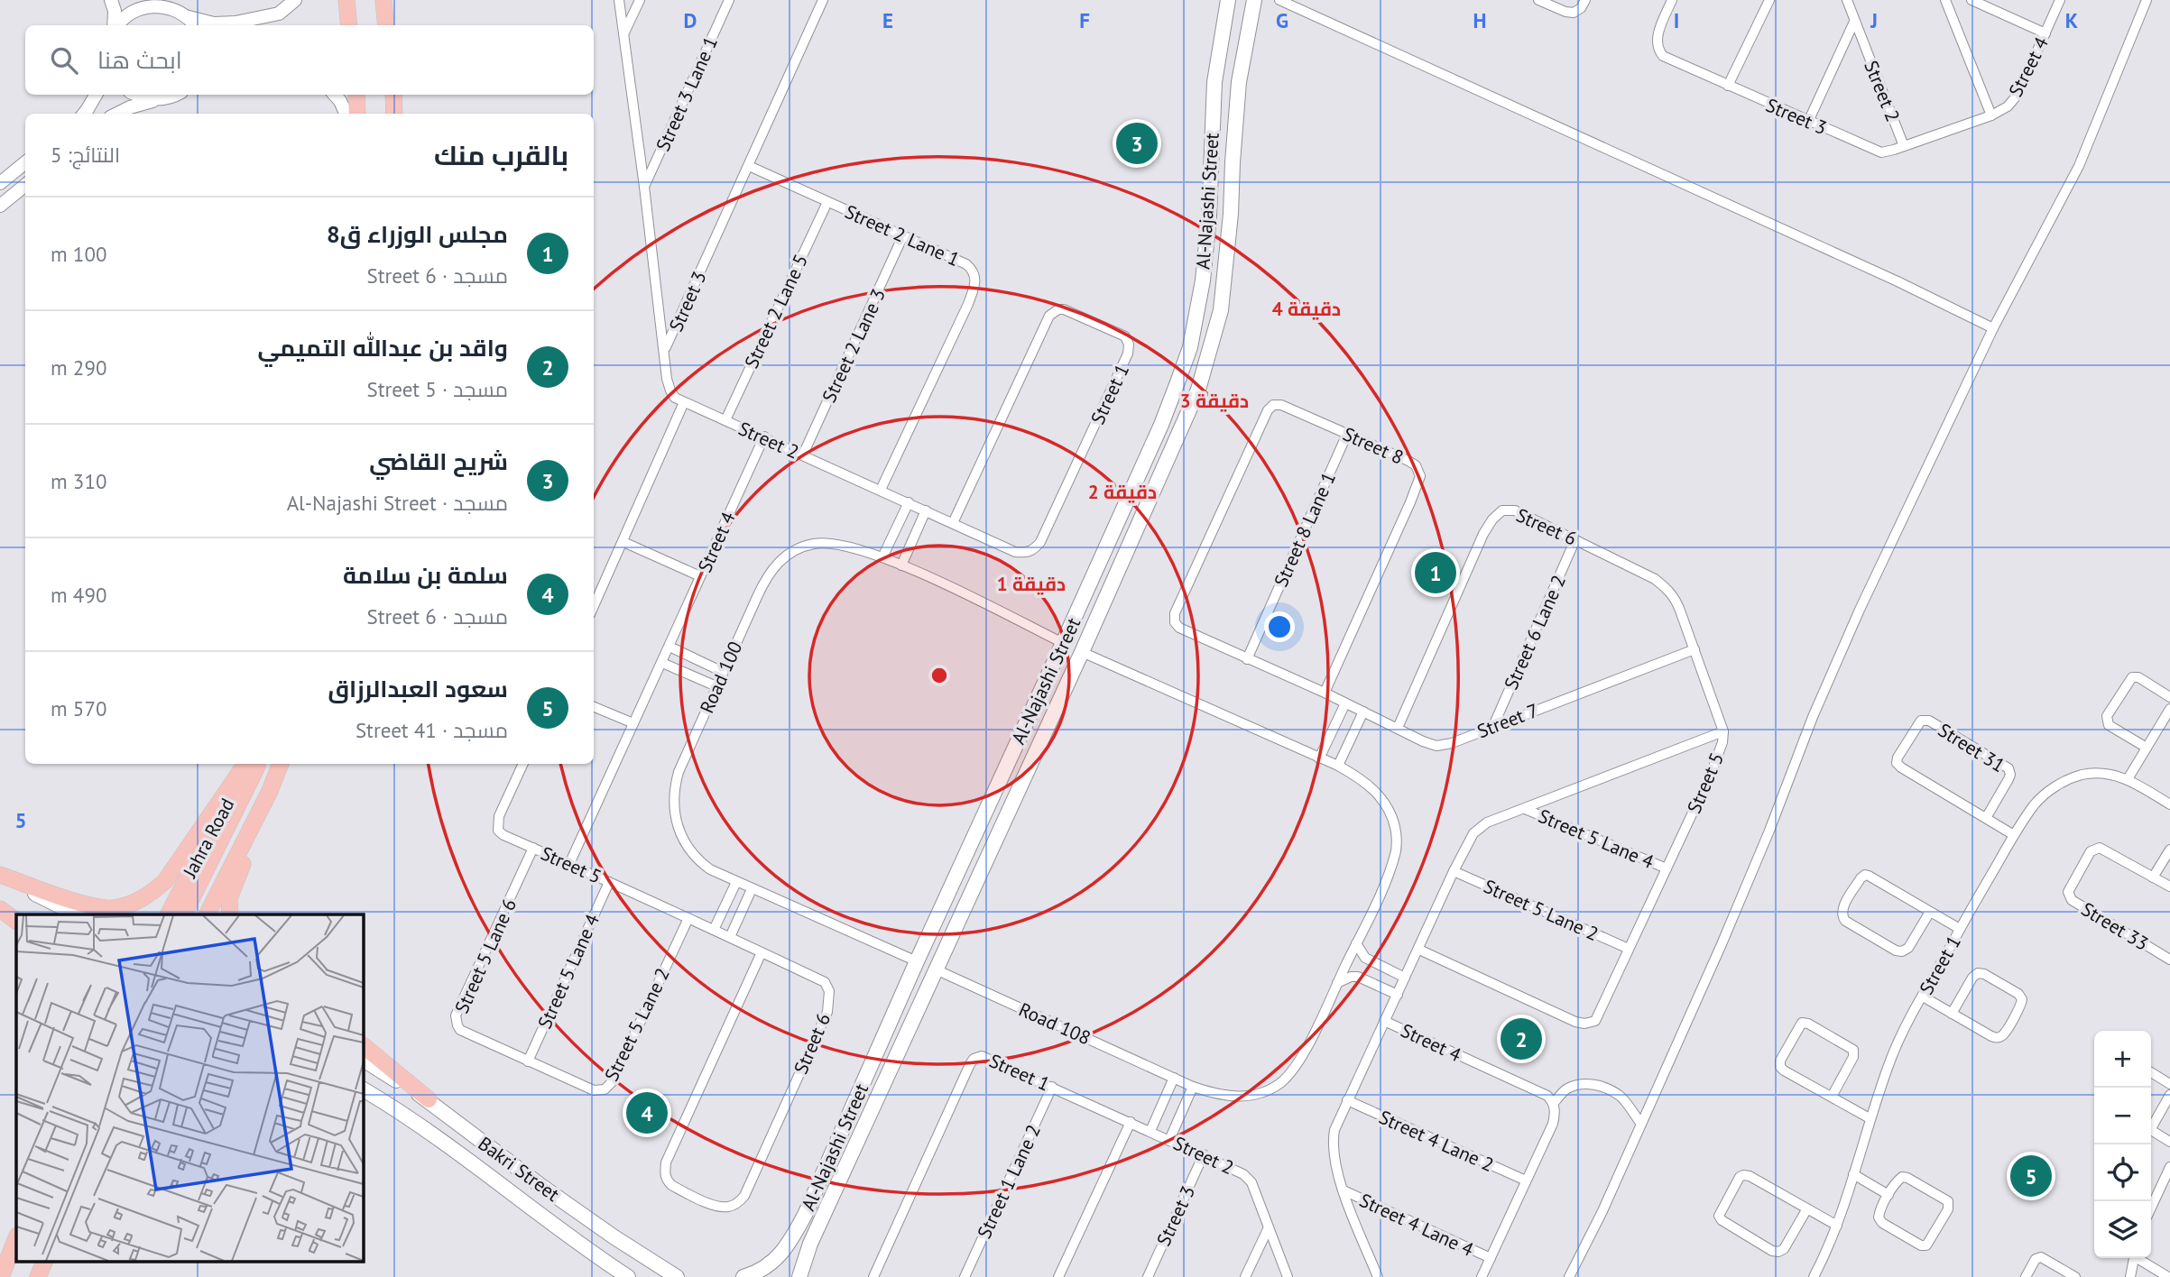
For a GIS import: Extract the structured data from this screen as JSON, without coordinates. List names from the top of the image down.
{
  "streets": {
    "highway": ["Jahra Road"],
    "main road": ["Al-Najashi Street", "Bakri Street"],
    "street": [
      "Street 4",
      "Street 2",
      "Street 3 Lane 1",
      "Street 3",
      "Street 2 Lane 1",
      "Street 2 Lane 5",
      "Street 2 Lane 3",
      "Street 1",
      "Street 8",
      "Street 6",
      "Street 8 Lane 1",
      "Street 6 Lane 2",
      "Road 100",
      "Street 7",
      "Street 31",
      "Street 5",
      "Street 5 Lane 4",
      "Street 5 Lane 2",
      "Street 33",
      "Street 5 Lane 6",
      "Road 108",
      "Street 4 Lane 2",
      "Street 1 Lane 2",
      "Street 4 Lane 4"
    ]
  },
  "crossings": [
    ["Street 4", "Street 2"],
    ["Street 4", "Street 3"],
    ["Street 4", "Street 5"],
    ["Street 4", "Street 4 Lane 2"],
    ["Street 4", "Street 4 Lane 4"],
    ["Street 2", "Street 3"],
    ["Street 2", "Street 2 Lane 1"],
    ["Street 2", "Street 2 Lane 5"],
    ["Street 2", "Street 2 Lane 3"],
    ["Street 2", "Street 1"],
    ["Street 3 Lane 1", "Street 3"],
    ["Street 3", "Street 2 Lane 1"],
    ["Al-Najashi Street", "Road 100"],
    ["Al-Najashi Street", "Road 108"],
    ["Street 2 Lane 1", "Street 2 Lane 5"],
    ["Street 2 Lane 1", "Street 2 Lane 3"],
    ["Street 1", "Street 31"],
    ["Street 1", "Street 1 Lane 2"],
    ["Street 8", "Street 8 Lane 1"],
    ["Street 8", "Street 7"],
    ["Street 6", "Street 6 Lane 2"],
    ["Street 6", "Street 7"],
    ["Street 6", "Street 5"],
    ["Street 6 Lane 2", "Street 7"],
    ["Street 5", "Street 5 Lane 4"],
    ["Street 5", "Street 5 Lane 2"],
    ["Street 5", "Street 5 Lane 6"],
    ["Street 5 Lane 4", "Street 5 Lane 2"],
    ["Street 5 Lane 4", "Street 5 Lane 6"],
    ["Street 5 Lane 2", "Street 5 Lane 6"]
  ],
  "page": {
    "search": "ابحث هنا",
    "heading": ["بالقرب منك", "النتائج: 5"],
    "pins": [
      "3",
      "1",
      "2",
      "4",
      "5"
    ],
    "list": [
      {
        "mark": "1",
        "name": "مجلس الوزراء ق8",
        "note": "مسجد · Street 6",
        "value": "100 m"
      },
      {
        "mark": "2",
        "name": "واقد بن عبدالله التميمي",
        "note": "مسجد · Street 5",
        "value": "290 m"
      },
      {
        "mark": "3",
        "name": "شريح القاضي",
        "note": "مسجد · Al-Najashi Street",
        "value": "310 m"
      },
      {
        "mark": "4",
        "name": "سلمة بن سلامة",
        "note": "مسجد · Street 6",
        "value": "490 m"
      },
      {
        "mark": "5",
        "name": "سعود العبدالرزاق",
        "note": "مسجد · Street 41",
        "value": "570 m"
      }
    ],
    "map_buttons": ["+", "−"]
  },
  "grid": {
    "columns": [
      "D",
      "E",
      "F",
      "G",
      "H",
      "I",
      "J",
      "K"
    ],
    "rows": ["5"]
  },
  "rings": [
    "4 دقيقة",
    "3 دقيقة",
    "2 دقيقة",
    "1 دقيقة"
  ]
}
